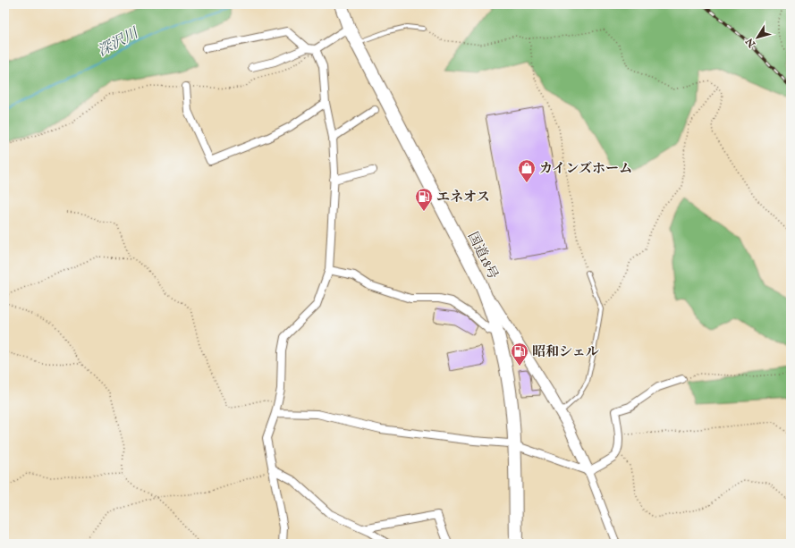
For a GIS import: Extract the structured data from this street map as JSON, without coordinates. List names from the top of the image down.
{
  "streets": {
    "highway": ["国道18号"]
  },
  "water": ["深沢川"],
  "places": {
    "shop": ["カインズホーム"],
    "fuel station": ["エネオス", "昭和シェル"]
  },
  "north": "bottom left"
}
